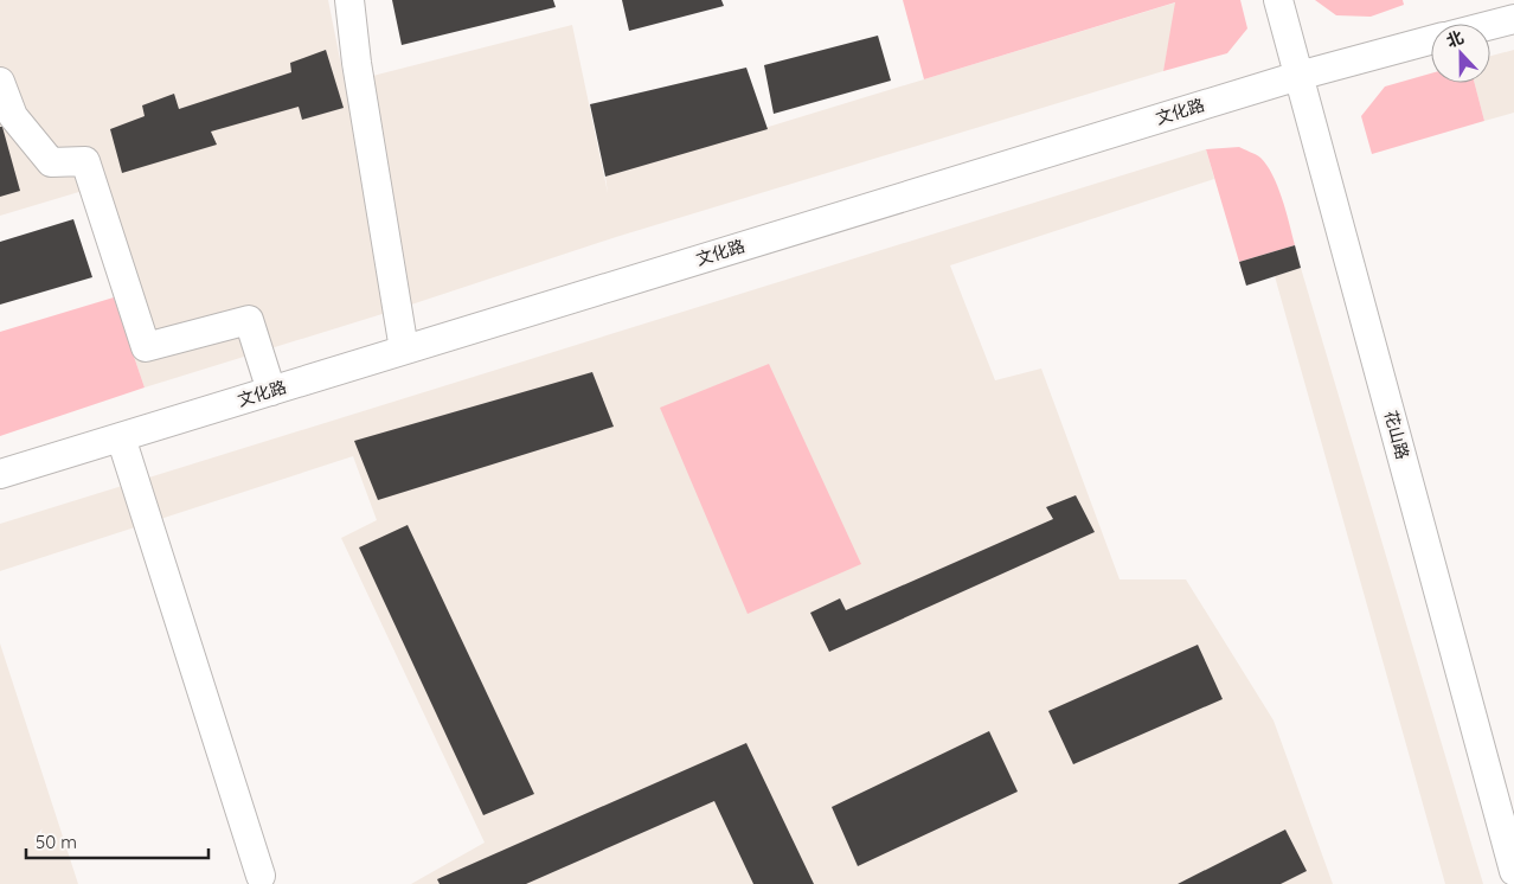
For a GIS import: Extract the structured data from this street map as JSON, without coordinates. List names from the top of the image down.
{
  "streets": {
    "street": ["文化路", "花山路"]
  },
  "crossings": [
    ["文化路", "花山路"]
  ],
  "scale_bar": "50 m",
  "north": "top"
}
